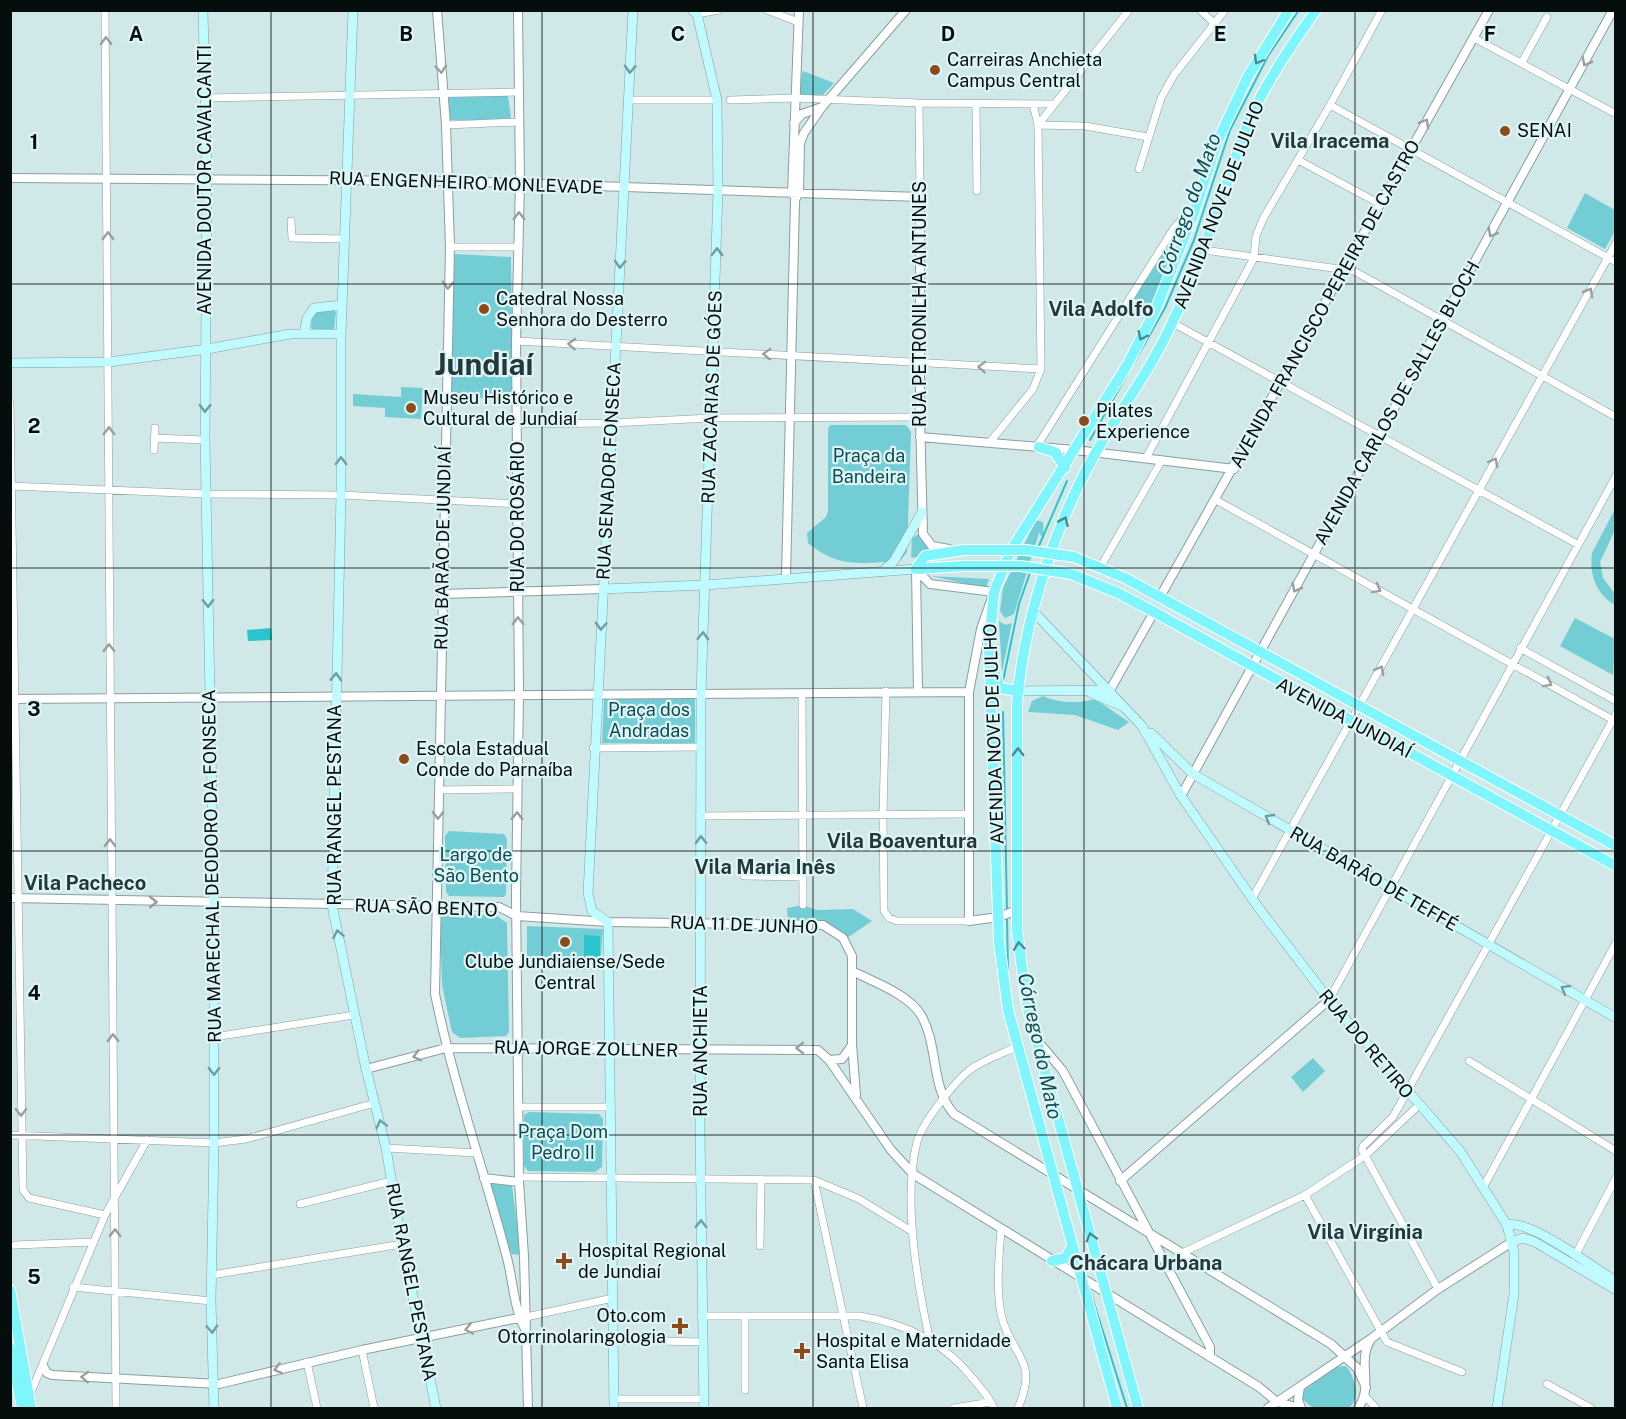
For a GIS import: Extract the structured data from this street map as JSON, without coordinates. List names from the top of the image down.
{
  "streets": {
    "main road": [
      "AVENIDA DOUTOR CAVALCANTI",
      "AVENIDA NOVE DE JULHO",
      "RUA ZACARIAS DE GÓES",
      "RUA SENADOR FONSECA",
      "AVENIDA JUNDIAÍ",
      "RUA RANGEL PESTANA",
      "RUA MARECHAL DEODORO DA FONSECA",
      "RUA BARÃO DE TEFFÉ",
      "RUA DO RETIRO",
      "RUA ANCHIETA"
    ],
    "street": [
      "RUA ENGENHEIRO MONLEVADE",
      "RUA PETRONILHA ANTUNES",
      "AVENIDA FRANCISCO PEREIRA DE CASTRO",
      "AVENIDA CARLOS DE SALLES BLOCH",
      "RUA DO ROSÁRIO",
      "RUA BARÃO DE JUNDIAÍ",
      "RUA SÃO BENTO",
      "RUA 11 DE JUNHO",
      "RUA JORGE ZOLLNER"
    ]
  },
  "crossings": [
    ["AVENIDA DOUTOR CAVALCANTI", "RUA ENGENHEIRO MONLEVADE"],
    ["AVENIDA DOUTOR CAVALCANTI", "RUA MARECHAL DEODORO DA FONSECA"],
    ["RUA ENGENHEIRO MONLEVADE", "RUA PETRONILHA ANTUNES"],
    ["RUA ENGENHEIRO MONLEVADE", "RUA ZACARIAS DE GÓES"],
    ["RUA ENGENHEIRO MONLEVADE", "RUA SENADOR FONSECA"],
    ["RUA ENGENHEIRO MONLEVADE", "RUA DO ROSÁRIO"],
    ["RUA ENGENHEIRO MONLEVADE", "RUA BARÃO DE JUNDIAÍ"],
    ["RUA ENGENHEIRO MONLEVADE", "RUA RANGEL PESTANA"],
    ["AVENIDA NOVE DE JULHO", "RUA DO RETIRO"],
    ["AVENIDA NOVE DE JULHO", "RUA JORGE ZOLLNER"],
    ["RUA PETRONILHA ANTUNES", "AVENIDA JUNDIAÍ"],
    ["AVENIDA FRANCISCO PEREIRA DE CASTRO", "AVENIDA JUNDIAÍ"],
    ["RUA ZACARIAS DE GÓES", "RUA ANCHIETA"],
    ["AVENIDA CARLOS DE SALLES BLOCH", "AVENIDA JUNDIAÍ"],
    ["AVENIDA CARLOS DE SALLES BLOCH", "RUA BARÃO DE TEFFÉ"],
    ["AVENIDA CARLOS DE SALLES BLOCH", "RUA DO RETIRO"],
    ["RUA SENADOR FONSECA", "RUA 11 DE JUNHO"],
    ["RUA DO ROSÁRIO", "RUA BARÃO DE JUNDIAÍ"],
    ["RUA DO ROSÁRIO", "RUA SÃO BENTO"],
    ["RUA DO ROSÁRIO", "RUA 11 DE JUNHO"],
    ["RUA DO ROSÁRIO", "RUA JORGE ZOLLNER"],
    ["RUA BARÃO DE JUNDIAÍ", "RUA SÃO BENTO"],
    ["RUA BARÃO DE JUNDIAÍ", "RUA JORGE ZOLLNER"],
    ["RUA RANGEL PESTANA", "RUA SÃO BENTO"],
    ["RUA RANGEL PESTANA", "RUA JORGE ZOLLNER"],
    ["RUA MARECHAL DEODORO DA FONSECA", "RUA SÃO BENTO"],
    ["RUA BARÃO DE TEFFÉ", "RUA DO RETIRO"],
    ["RUA SÃO BENTO", "RUA 11 DE JUNHO"],
    ["RUA 11 DE JUNHO", "RUA JORGE ZOLLNER"],
    ["RUA 11 DE JUNHO", "RUA ANCHIETA"],
    ["RUA JORGE ZOLLNER", "RUA ANCHIETA"]
  ],
  "one_way": [
    "RUA ZACARIAS DE GÓES",
    "AVENIDA CARLOS DE SALLES BLOCH",
    "RUA SENADOR FONSECA",
    "RUA RANGEL PESTANA",
    "RUA MARECHAL DEODORO DA FONSECA",
    "RUA BARÃO DE TEFFÉ"
  ],
  "districts": [
    "Vila Iracema",
    "Vila Adolfo",
    "Jundiaí",
    "Vila Boaventura",
    "Vila Maria Inês",
    "Vila Pacheco",
    "Vila Virgínia",
    "Chácara Urbana"
  ],
  "water": ["Córrego do Mato"],
  "parks": [
    "Praça da Bandeira",
    "Praça dos Andradas",
    "Largo de São Bento",
    "Praça Dom Pedro II"
  ],
  "places": {
    "other": [
      "Carreiras Anchieta Campus Central",
      "SENAI",
      "Catedral Nossa Senhora do Desterro",
      "Museu Histórico e Cultural de Jundiaí",
      "Pilates Experience",
      "Escola Estadual Conde do Parnaíba",
      "Clube Jundiaiense/Sede Central"
    ],
    "health": ["Hospital Regional de Jundiaí", "Oto.com Otorrinolaringologia", "Hospital e Maternidade Santa Elisa"]
  },
  "grid": {
    "columns": [
      "A",
      "B",
      "C",
      "D",
      "E",
      "F"
    ],
    "rows": [
      "1",
      "2",
      "3",
      "4",
      "5"
    ]
  }
}
